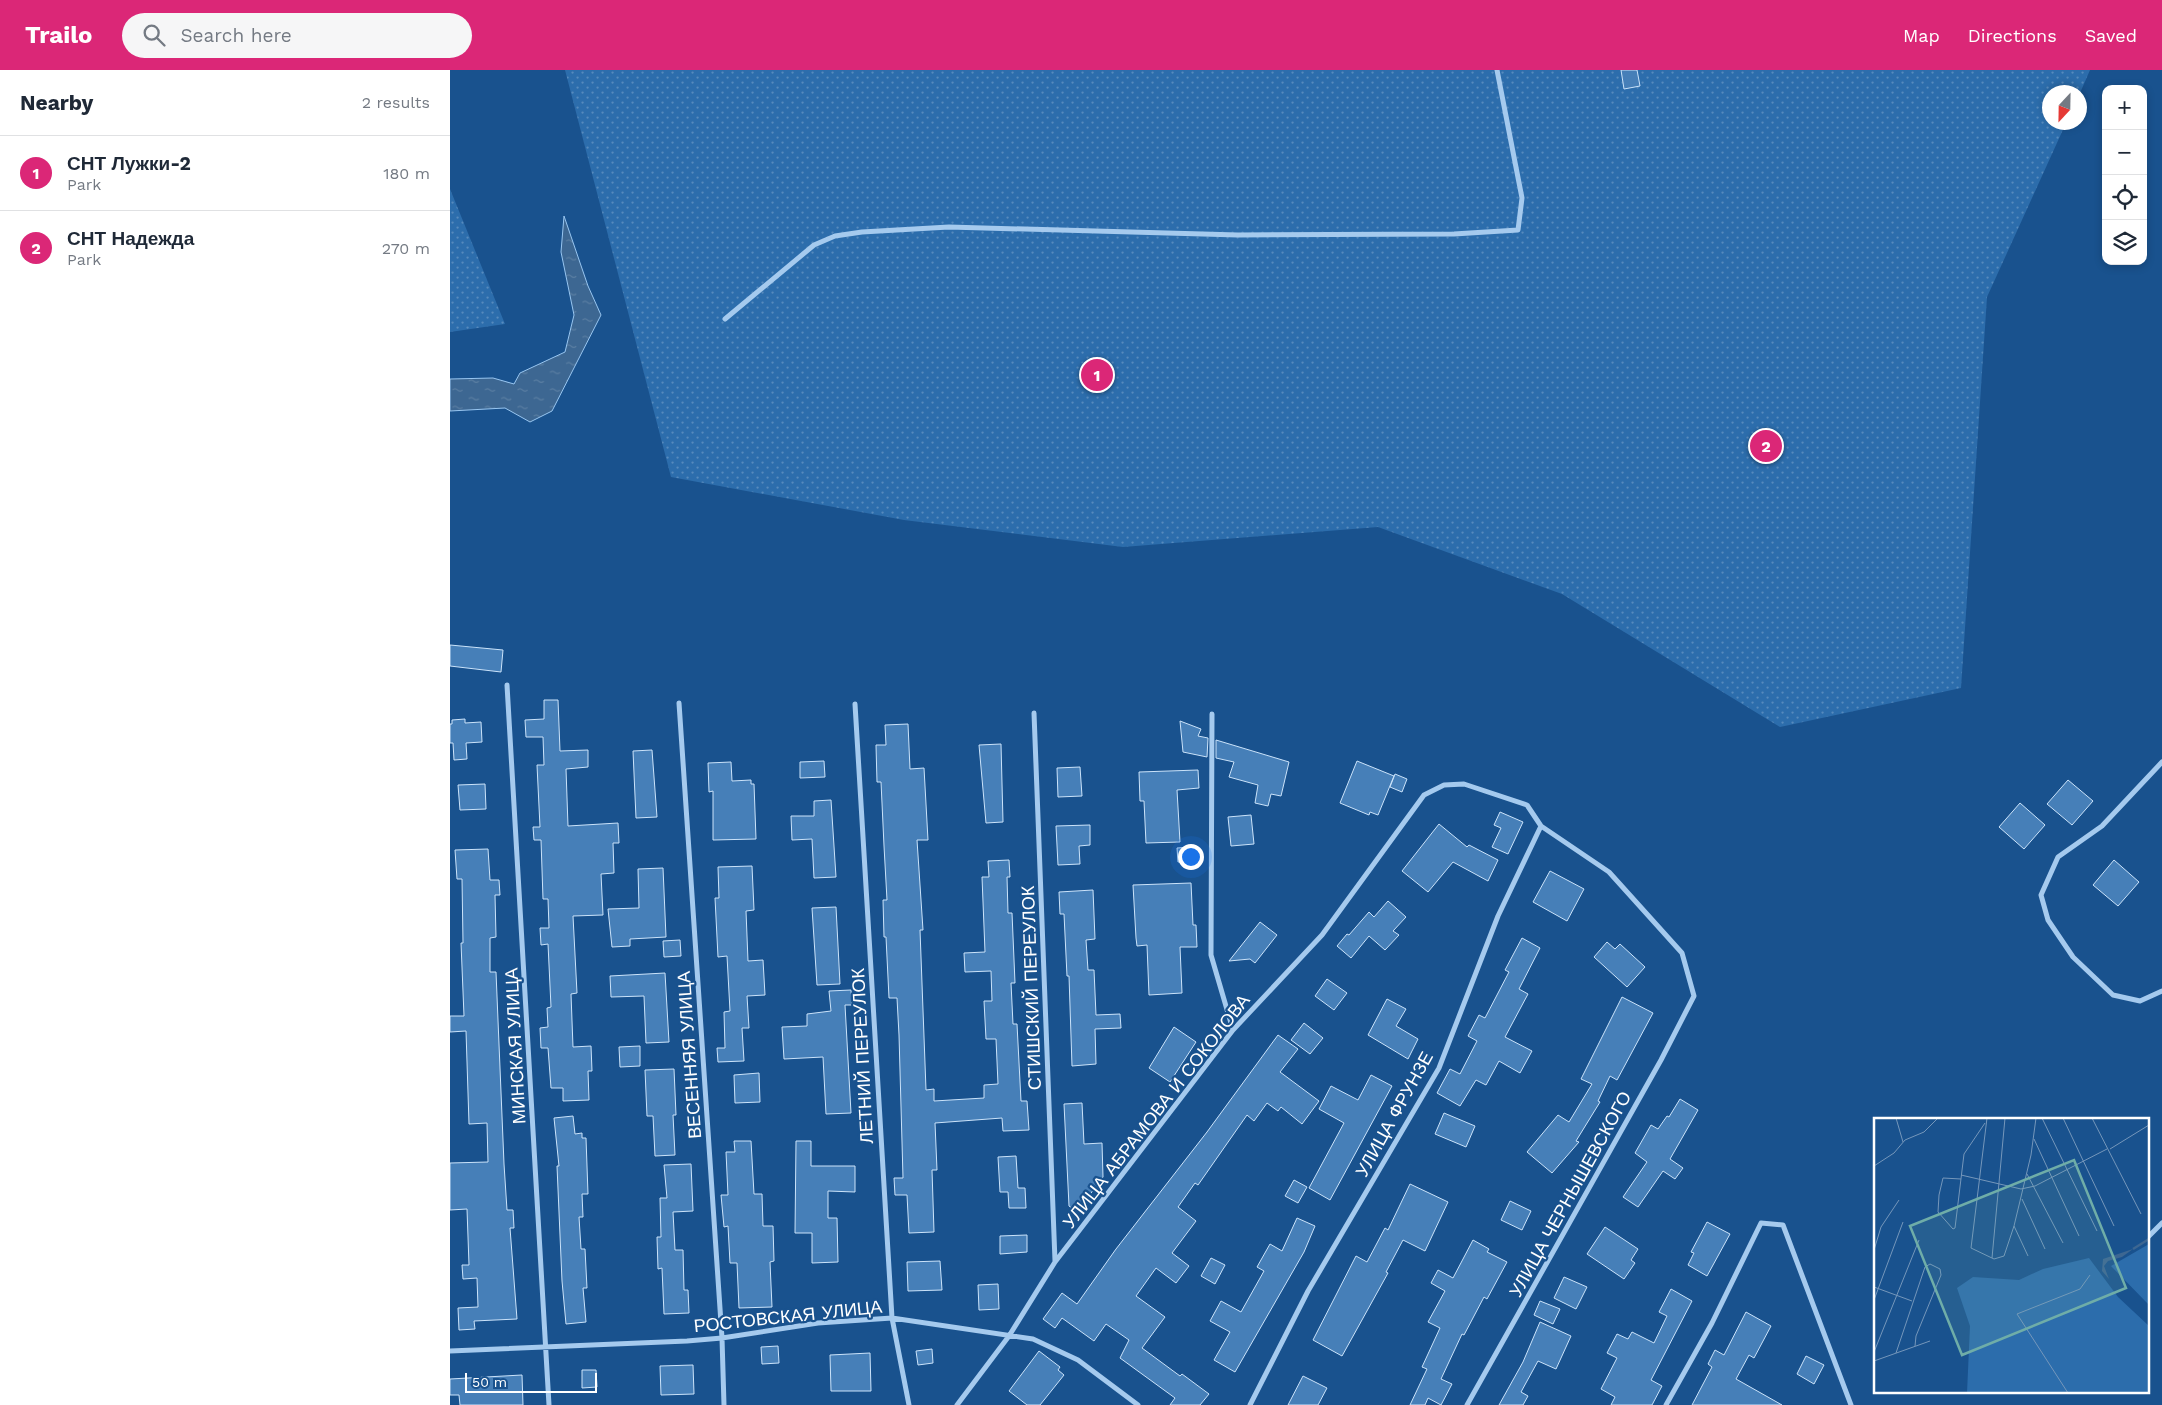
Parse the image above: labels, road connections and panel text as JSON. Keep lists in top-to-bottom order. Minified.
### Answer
{"streets":{"street":["СТИШСКИЙ ПЕРЕУЛОК","МИНСКАЯ УЛИЦА","ВЕСЕННЯЯ УЛИЦА","ЛЕТНИЙ ПЕРЕУЛОК","УЛИЦА АБРАМОВА И СОКОЛОВА","УЛИЦА ФРУНЗЕ","УЛИЦА ЧЕРНЫШЕВСКОГО","РОСТОВСКАЯ УЛИЦА"]},"crossings":[["СТИШСКИЙ ПЕРЕУЛОК","УЛИЦА АБРАМОВА И СОКОЛОВА"],["МИНСКАЯ УЛИЦА","РОСТОВСКАЯ УЛИЦА"],["ВЕСЕННЯЯ УЛИЦА","РОСТОВСКАЯ УЛИЦА"],["ЛЕТНИЙ ПЕРЕУЛОК","РОСТОВСКАЯ УЛИЦА"],["УЛИЦА АБРАМОВА И СОКОЛОВА","УЛИЦА ФРУНЗЕ"],["УЛИЦА АБРАМОВА И СОКОЛОВА","УЛИЦА ЧЕРНЫШЕВСКОГО"],["УЛИЦА АБРАМОВА И СОКОЛОВА","РОСТОВСКАЯ УЛИЦА"],["УЛИЦА ФРУНЗЕ","УЛИЦА ЧЕРНЫШЕВСКОГО"]],"scale_bar":"50 m","north":"bottom","page":{"header":"Trailo","search":"Search here","nav":["Map","Directions","Saved"],"heading":["Nearby","2 results"],"map_buttons":["+","−"],"list":[{"mark":"1","name":"СНТ Лужки-2","note":"Park","value":"180 m"},{"mark":"2","name":"СНТ Надежда","note":"Park","value":"270 m"}],"pins":["1","2"],"scale":"50 m"}}
